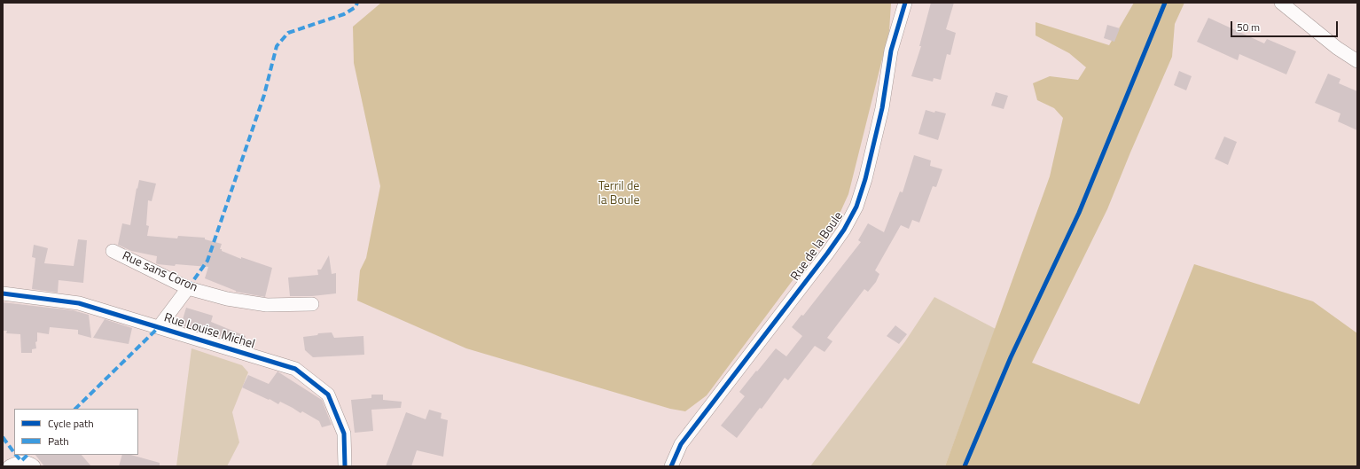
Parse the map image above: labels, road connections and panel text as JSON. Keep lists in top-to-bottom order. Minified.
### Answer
{"streets":{"street":["Rue de la Boule","Rue sans Coron","Rue Louise Michel"]},"parks":["Terril de la Boule"],"legend":["Cycle path","Path"],"scale_bar":"50 m"}
